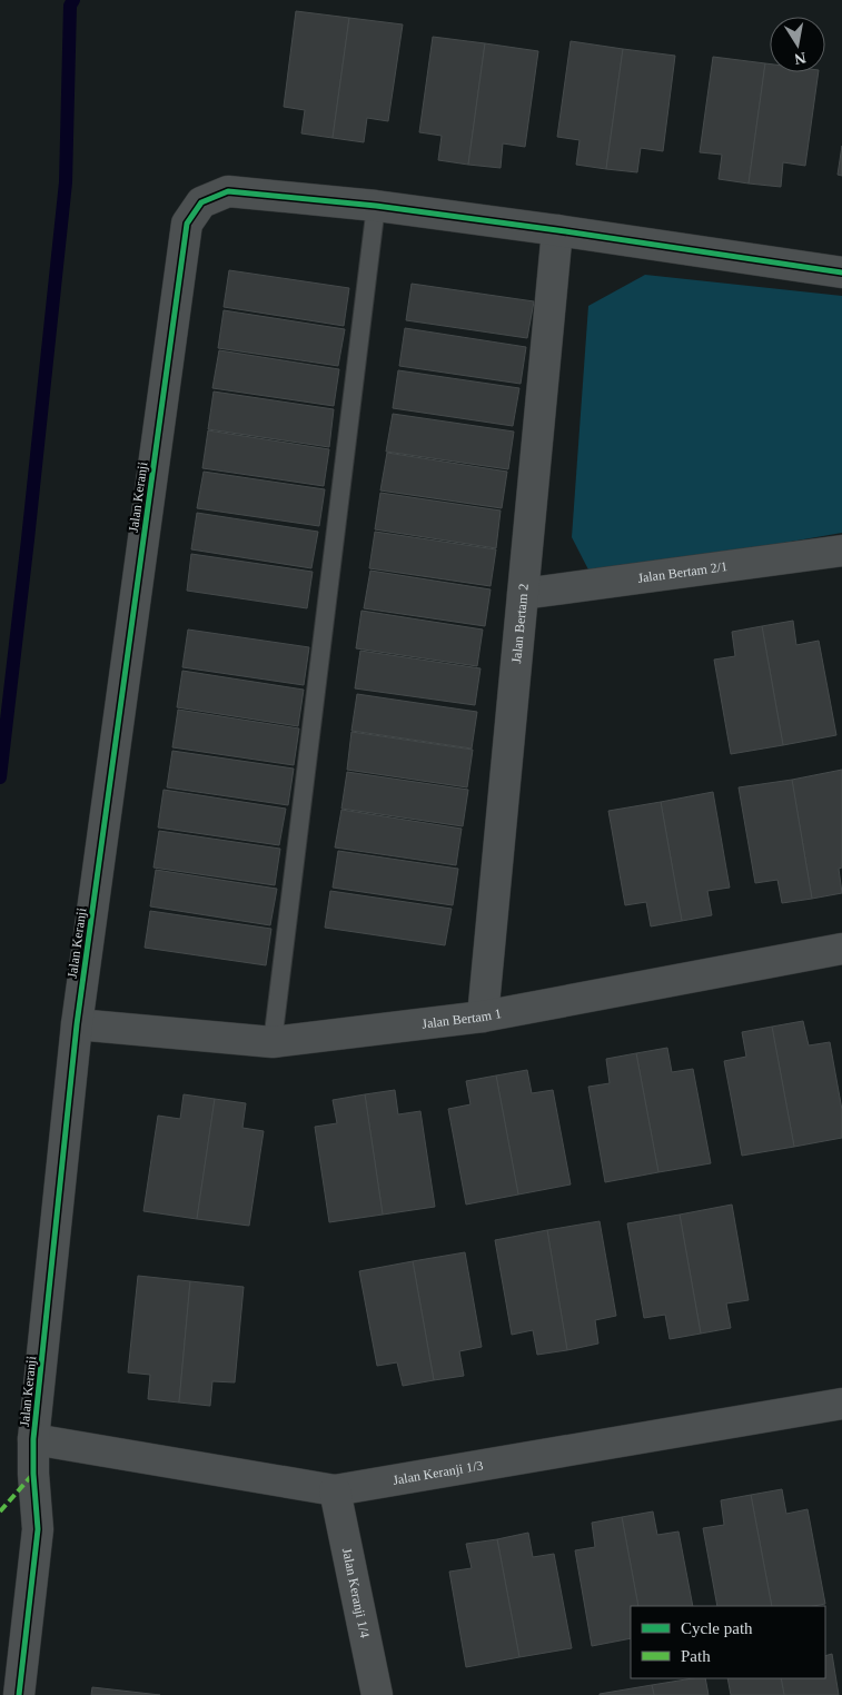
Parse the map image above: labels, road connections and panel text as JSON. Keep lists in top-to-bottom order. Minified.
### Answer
{"streets":{"street":["Jalan Keranji","Jalan Bertam 2/1","Jalan Bertam 2","Jalan Bertam 1","Jalan Keranji 1/3","Jalan Keranji 1/4"]},"crossings":[["Jalan Keranji","Jalan Bertam 1"],["Jalan Keranji","Jalan Keranji 1/3"],["Jalan Bertam 2/1","Jalan Bertam 2"],["Jalan Bertam 2","Jalan Bertam 1"],["Jalan Keranji 1/3","Jalan Keranji 1/4"]],"legend":["Cycle path","Path"],"north":"bottom"}
